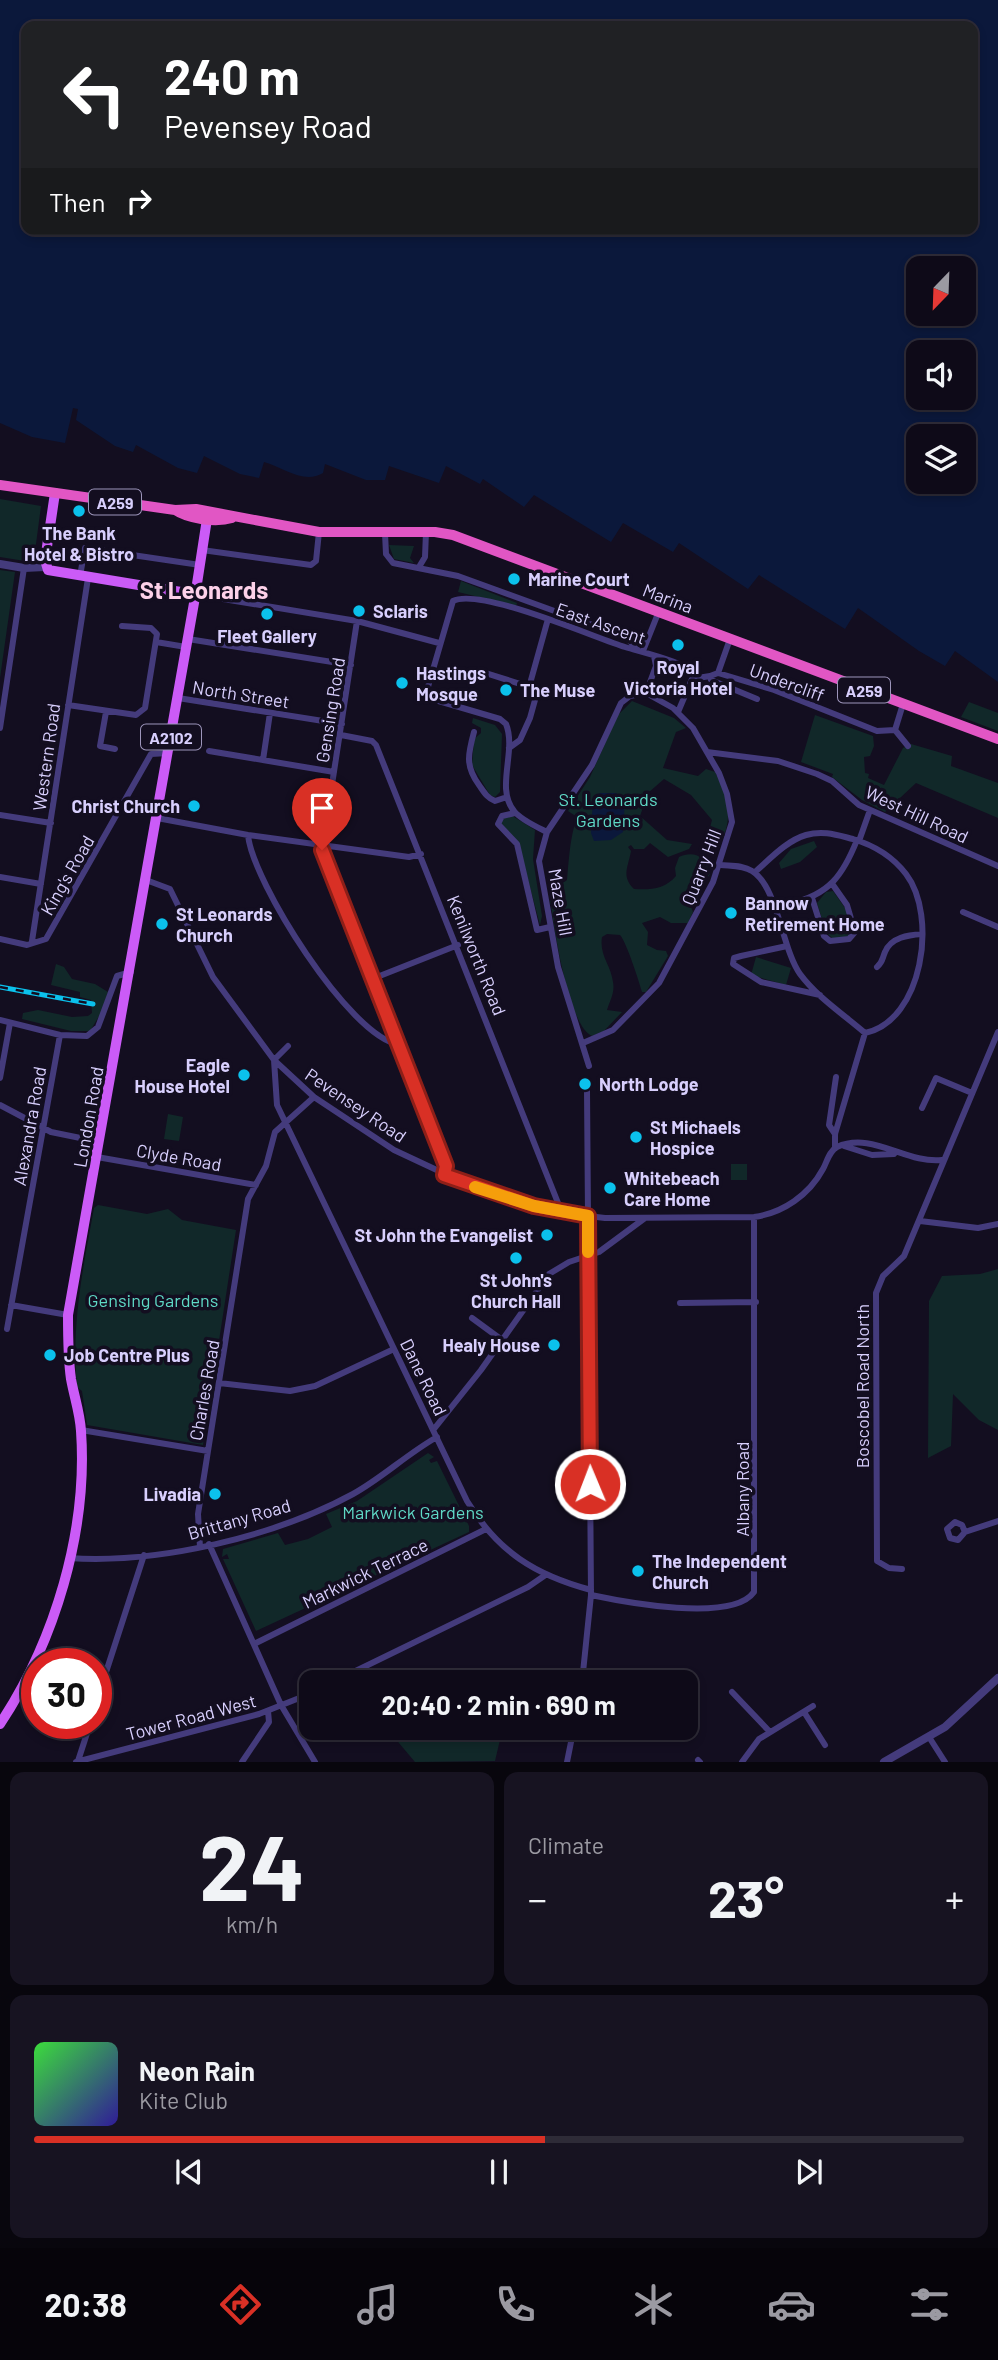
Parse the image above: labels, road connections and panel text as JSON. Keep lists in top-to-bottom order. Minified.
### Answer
{"streets":{"highway":["A259","Marina"],"main road":["A2102","London Road"],"street":["East Ascent","Undercliff","North Street","Gensing Road","Western Road","West Hill Road","Quarry Hill","King's Road","Maze Hill","Kenilworth Road","Pevensey Road","Alexandra Road","Clyde Road","Dane Road","Boscobel Road North","Charles Road","Albany Road","Brittany Road","Markwick Terrace","Tower Road West"]},"crossings":[["A259","Marina"],["A259","London Road"],["North Street","Gensing Road"],["North Street","London Road"],["Gensing Road","Kenilworth Road"],["Western Road","King's Road"],["Western Road","London Road"],["West Hill Road","Quarry Hill"],["Quarry Hill","Maze Hill"],["King's Road","London Road"],["Kenilworth Road","Pevensey Road"],["Pevensey Road","London Road"],["Pevensey Road","Charles Road"],["Pevensey Road","Albany Road"],["London Road","Clyde Road"],["London Road","Brittany Road"],["Clyde Road","Charles Road"],["Dane Road","Charles Road"],["Dane Road","Albany Road"],["Dane Road","Brittany Road"],["Dane Road","Markwick Terrace"],["Charles Road","Brittany Road"]],"districts":["St Leonards"],"parks":["St. Leonards Gardens","Gensing Gardens","Markwick Gardens"],"places":["The Bank Hotel & Bistro","Marine Court","Sclaris","Fleet Gallery","Royal Victoria Hotel","Hastings Mosque","The Muse","Christ Church","Bannow Retirement Home","St Leonards Church","Eagle House Hotel","North Lodge","St Michaels Hospice","Whitebeach Care Home","St John the Evangelist","St John's Church Hall","Healy House","Job Centre Plus","Livadia","The Independent Church"],"north":"bottom left","page":{"turn":["240 m","Pevensey Road"],"then":"Then","limit":"30","trip":"20:40 · 2 min · 690 m","tile":[["24","km/h"],"Climate"],"heat":["−","23°","+"],"song":["Neon Rain","Kite Club"],"tabs":"20:38"}}
